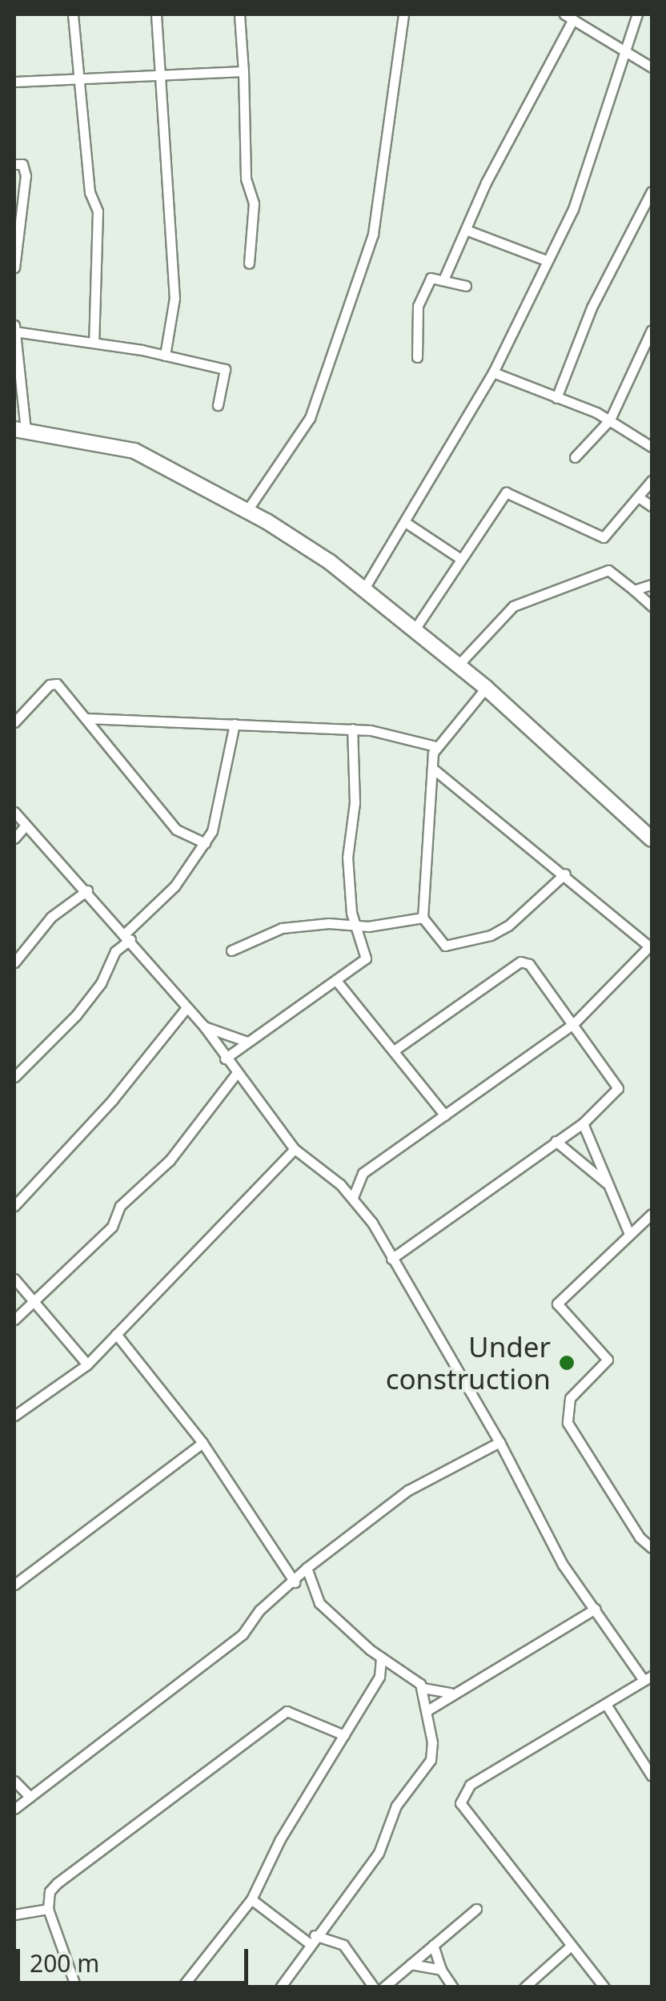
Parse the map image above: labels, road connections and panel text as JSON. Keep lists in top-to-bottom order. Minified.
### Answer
{"places":["Under construction"],"scale_bar":"200 m"}
